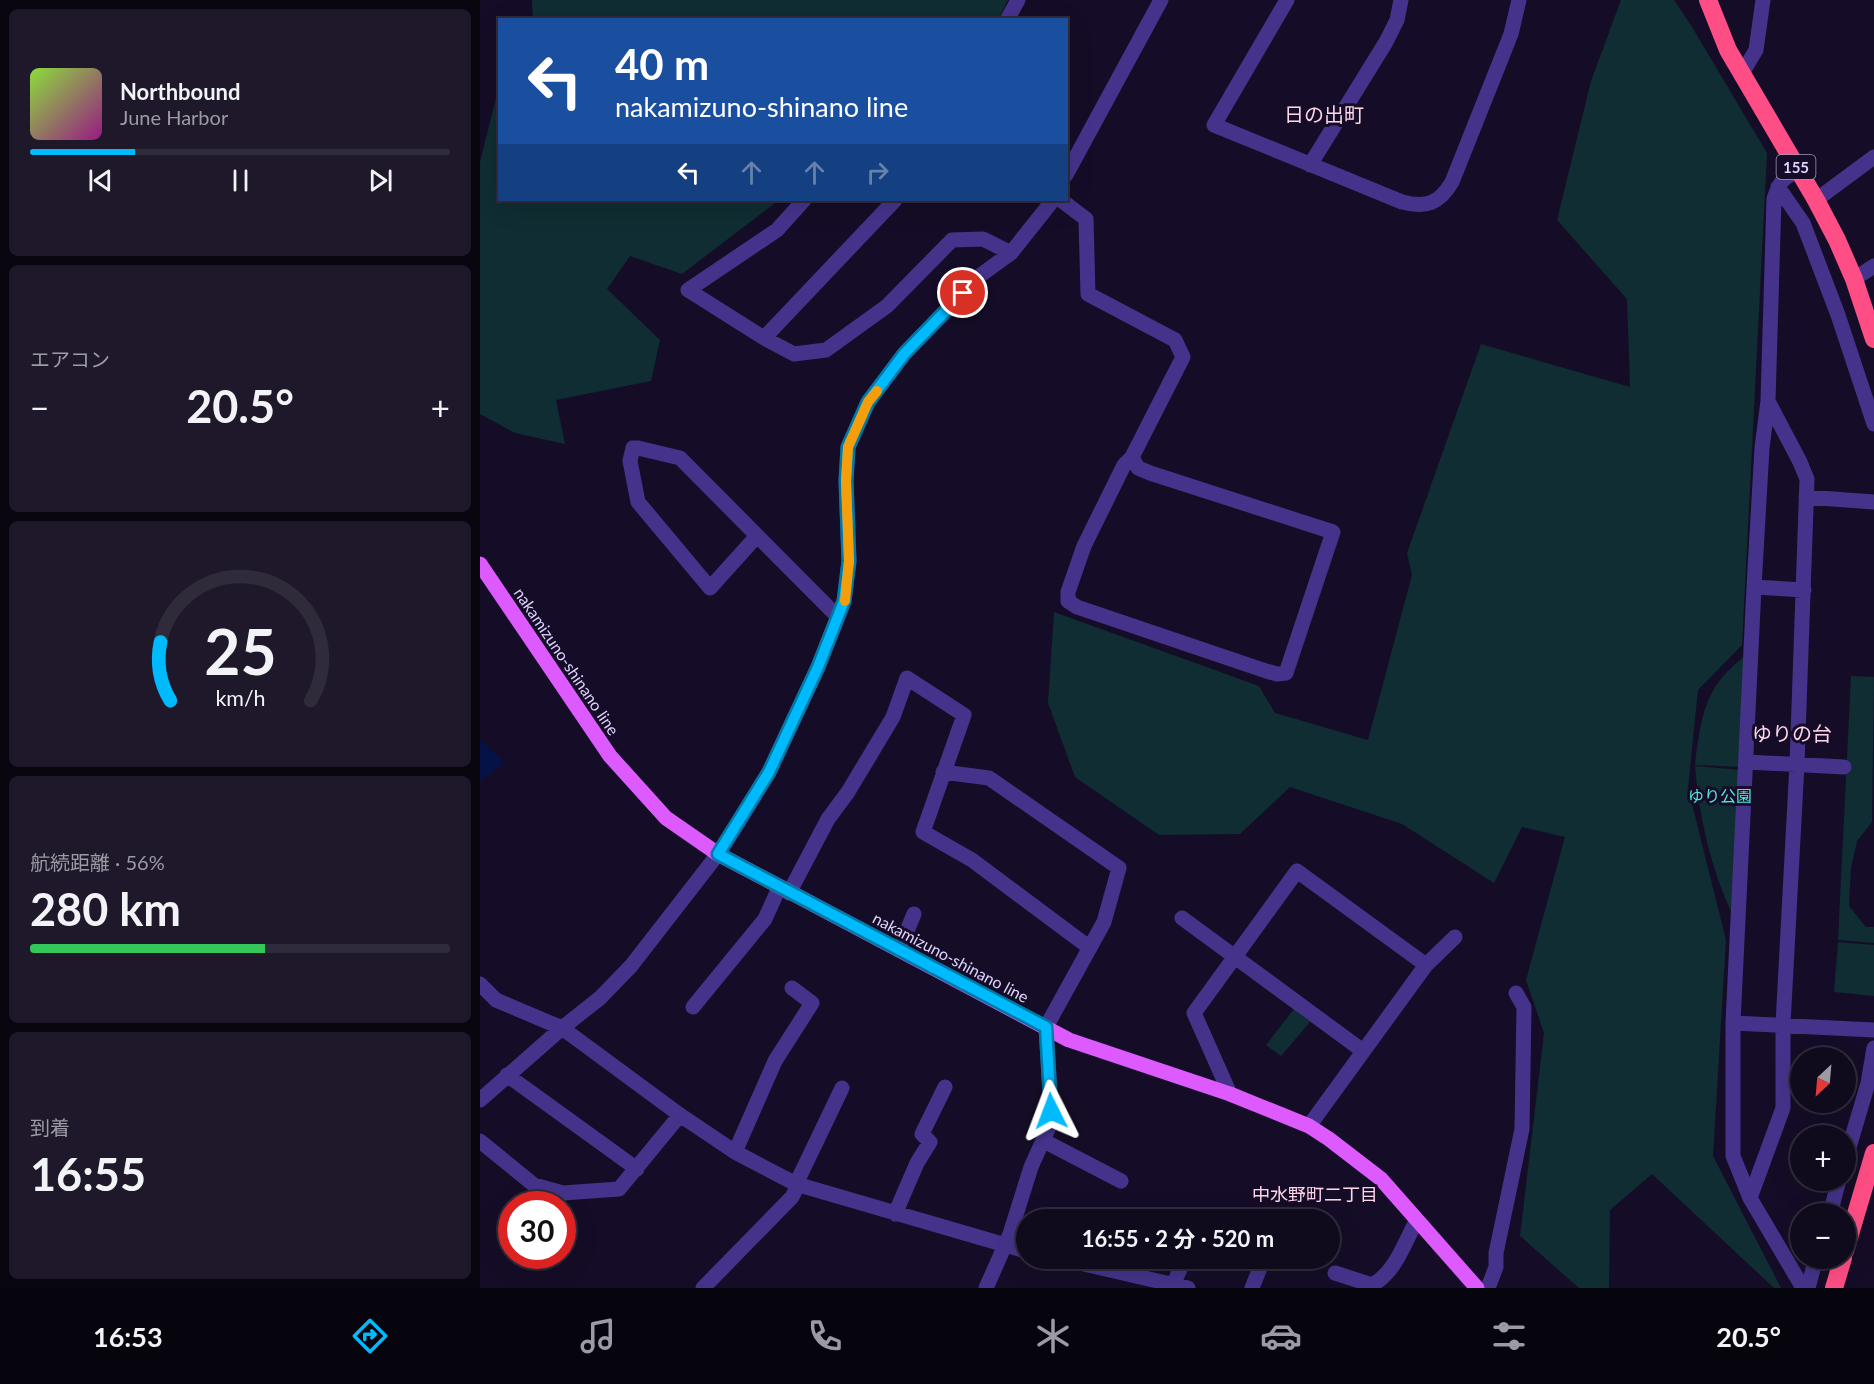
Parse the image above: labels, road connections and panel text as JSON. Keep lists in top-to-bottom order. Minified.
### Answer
{"streets":{"highway":["155"],"main road":["nakamizuno-shinano line"]},"districts":["日の出町","ゆりの台","中水野町二丁目"],"parks":["ゆり公園"],"north":"bottom left","page":{"turn":["40 m","nakamizuno-shinano line"],"song":["Northbound","June Harbor"],"tile":["エアコン",["航続距離 · 56%","280 km"],["到着","16:55"]],"heat":["−","20.5°","+"],"map_buttons":["+","−"],"limit":"30","trip":"16:55 · 2 分 · 520 m","tabs":["16:53","20.5°"],"gauge":["25","km/h"]}}
